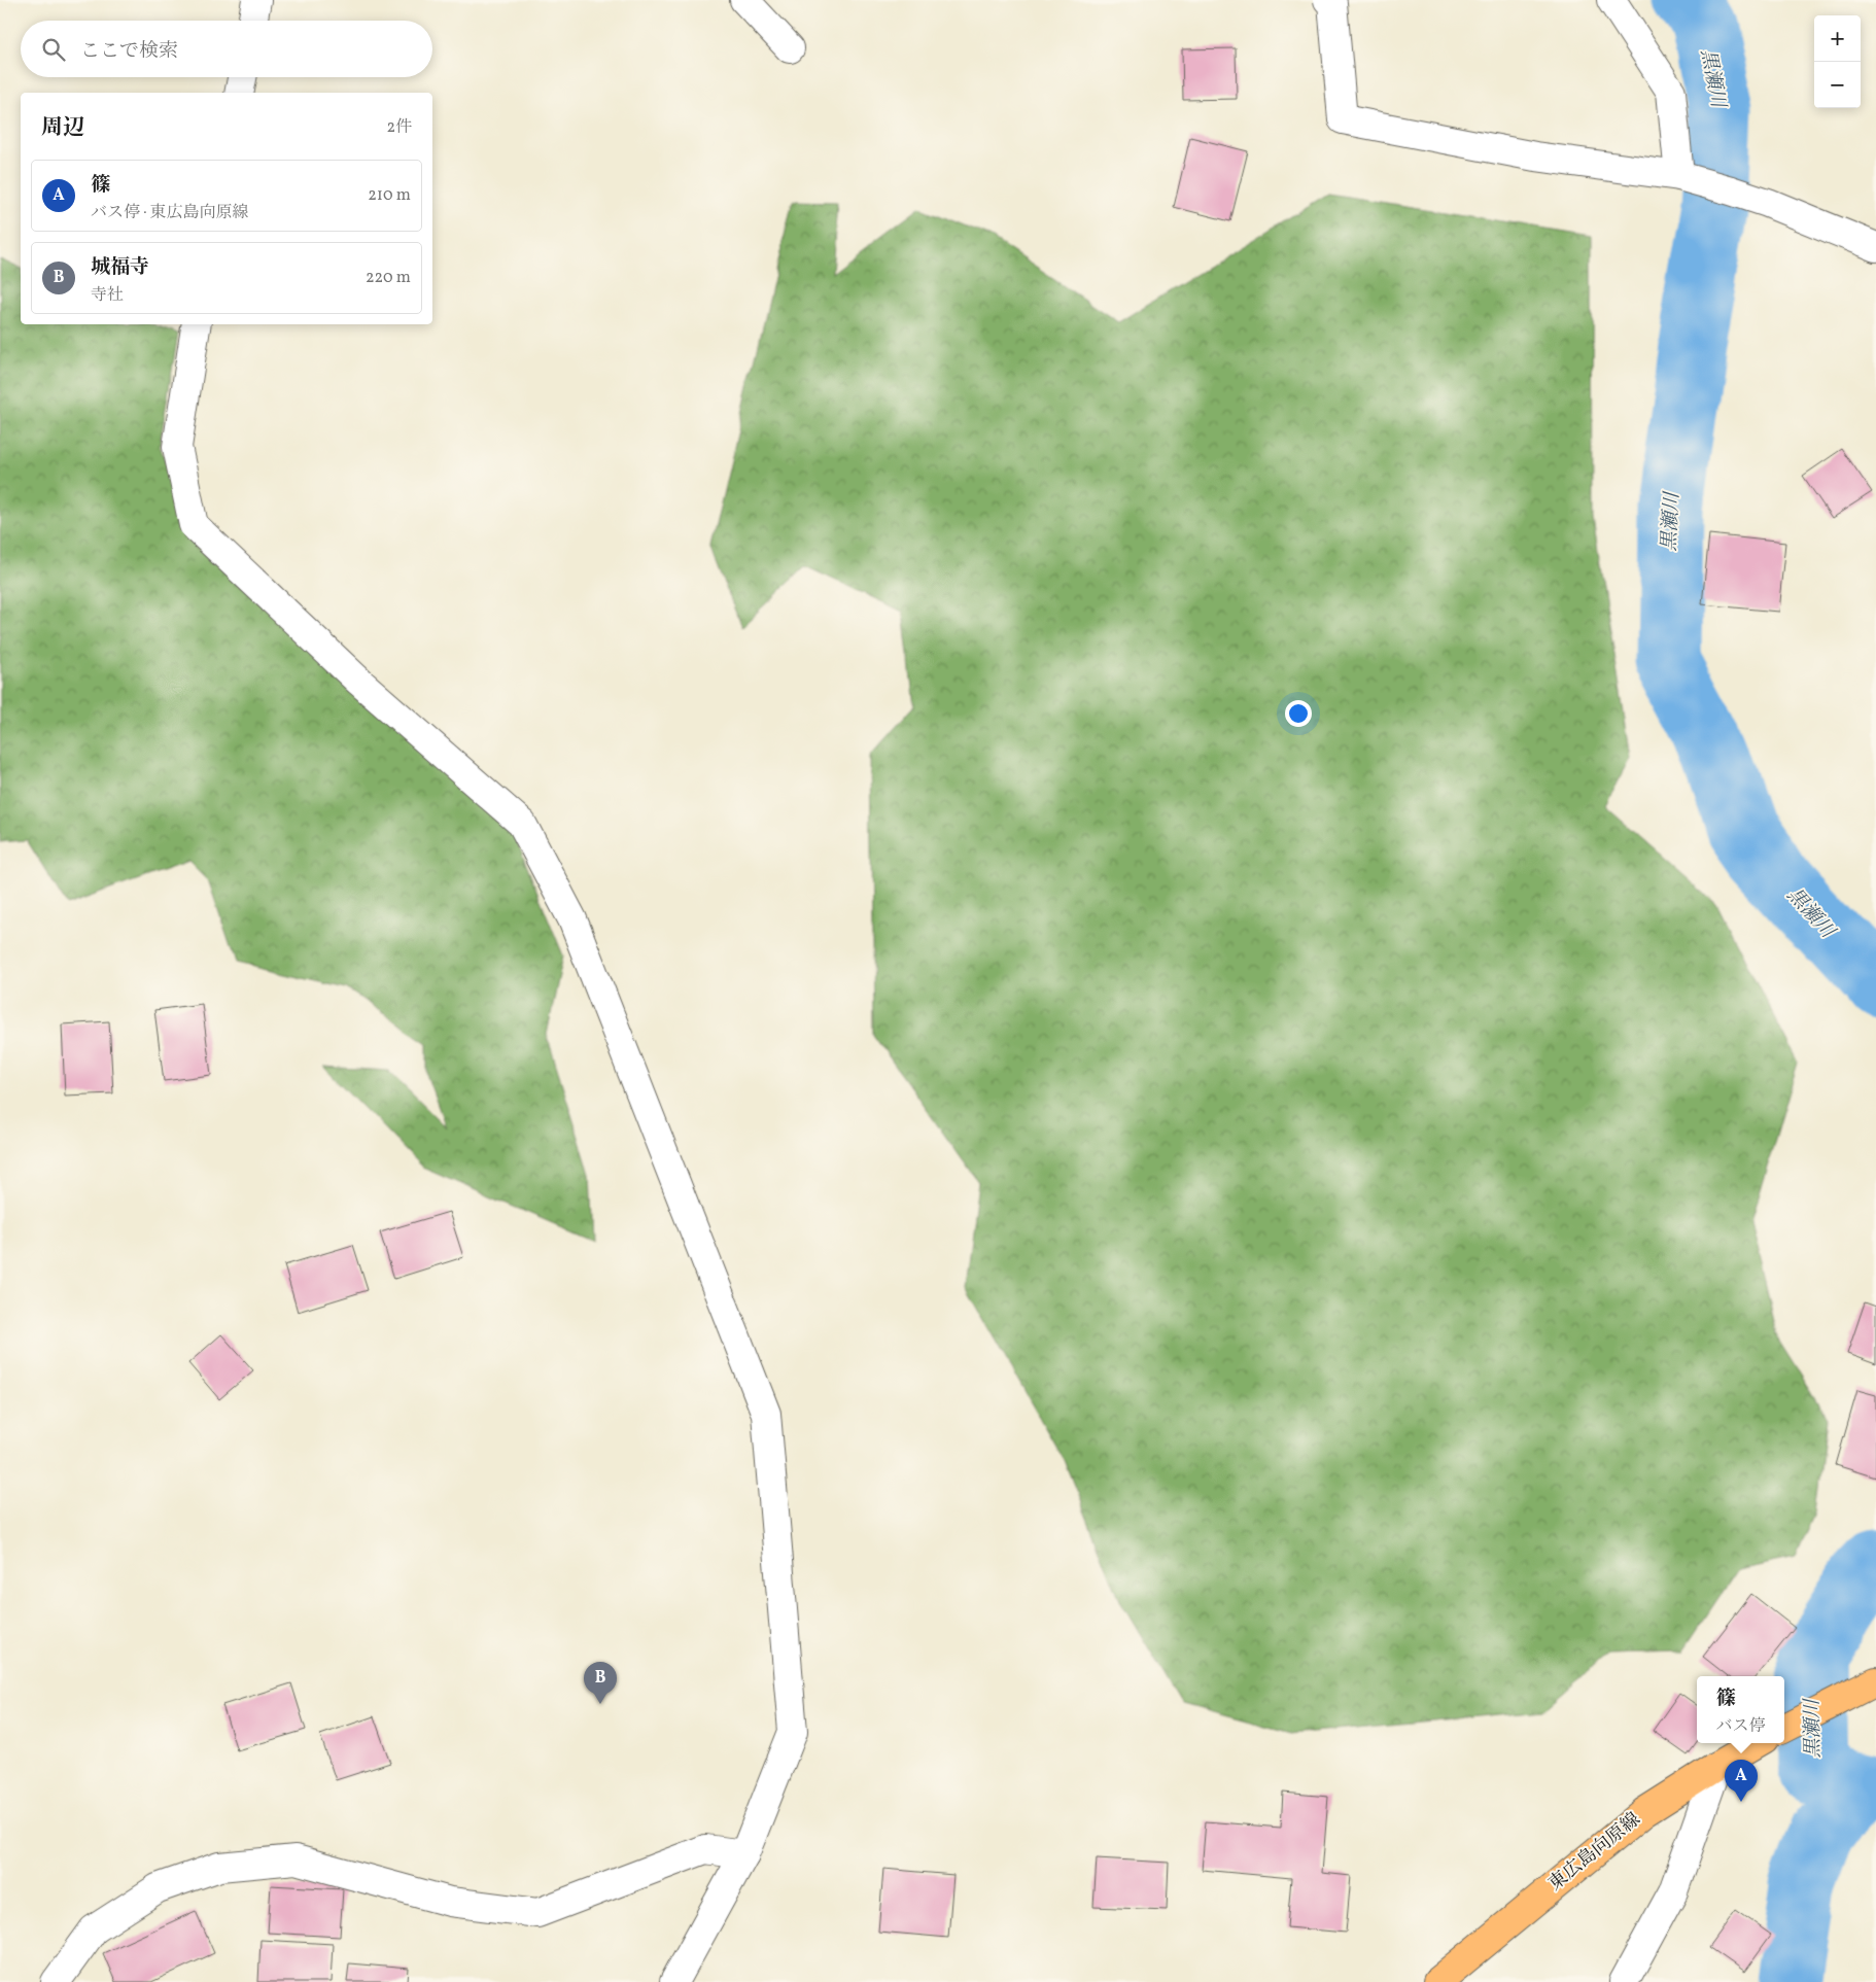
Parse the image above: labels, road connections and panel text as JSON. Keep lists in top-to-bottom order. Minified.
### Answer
{"streets":{"main road":["東広島向原線"]},"water":["黒瀬川"],"page":{"map_buttons":["+","−"],"search":"ここで検索","heading":["周辺","2件"],"list":[{"mark":"A","name":"篠","note":"バス停 · 東広島向原線","value":"210 m"},{"mark":"B","name":"城福寺","note":"寺社","value":"220 m"}],"pins":["B","A"],"popup":["篠","バス停"]}}
